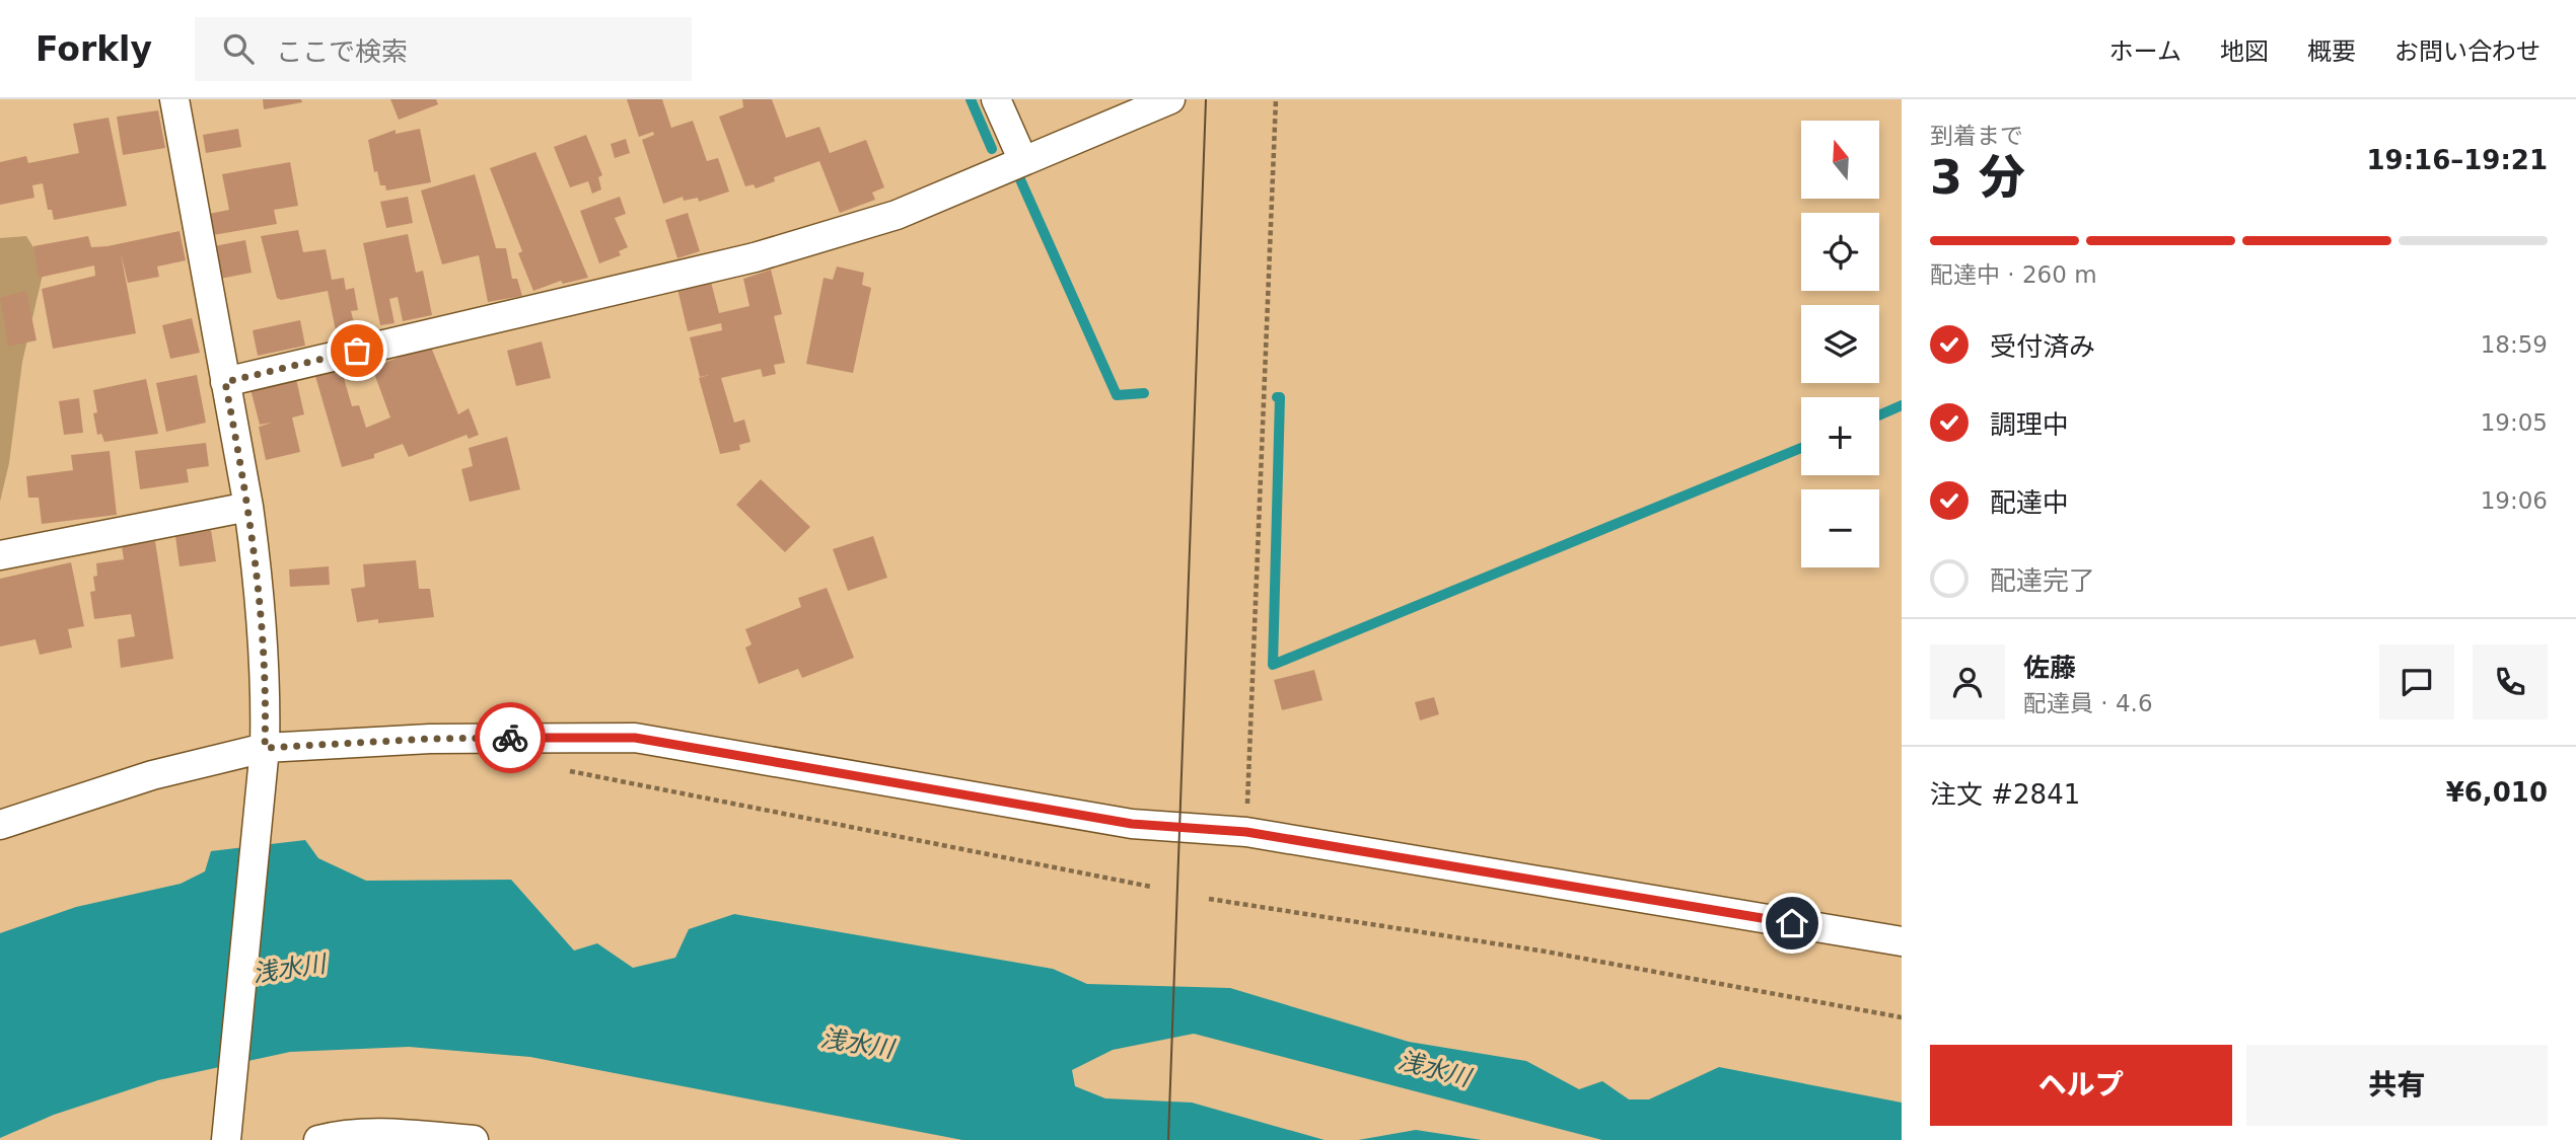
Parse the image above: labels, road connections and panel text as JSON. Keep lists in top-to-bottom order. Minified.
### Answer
{"water":["浅水川"],"north":"top","page":{"header":"Forkly","search":"ここで検索","nav":["ホーム","地図","概要","お問い合わせ"],"heading":["3 分","到着まで","19:16–19:21"],"panel":["佐藤","配達員 · 4.6","注文 #2841","¥6,010"],"map_buttons":["+","−"],"bar":"配達中 · 260 m","list":[["受付済み","18:59"],["調理中","19:05"],["配達中","19:06"],"配達完了"],"buttons":["ヘルプ","共有"]}}
